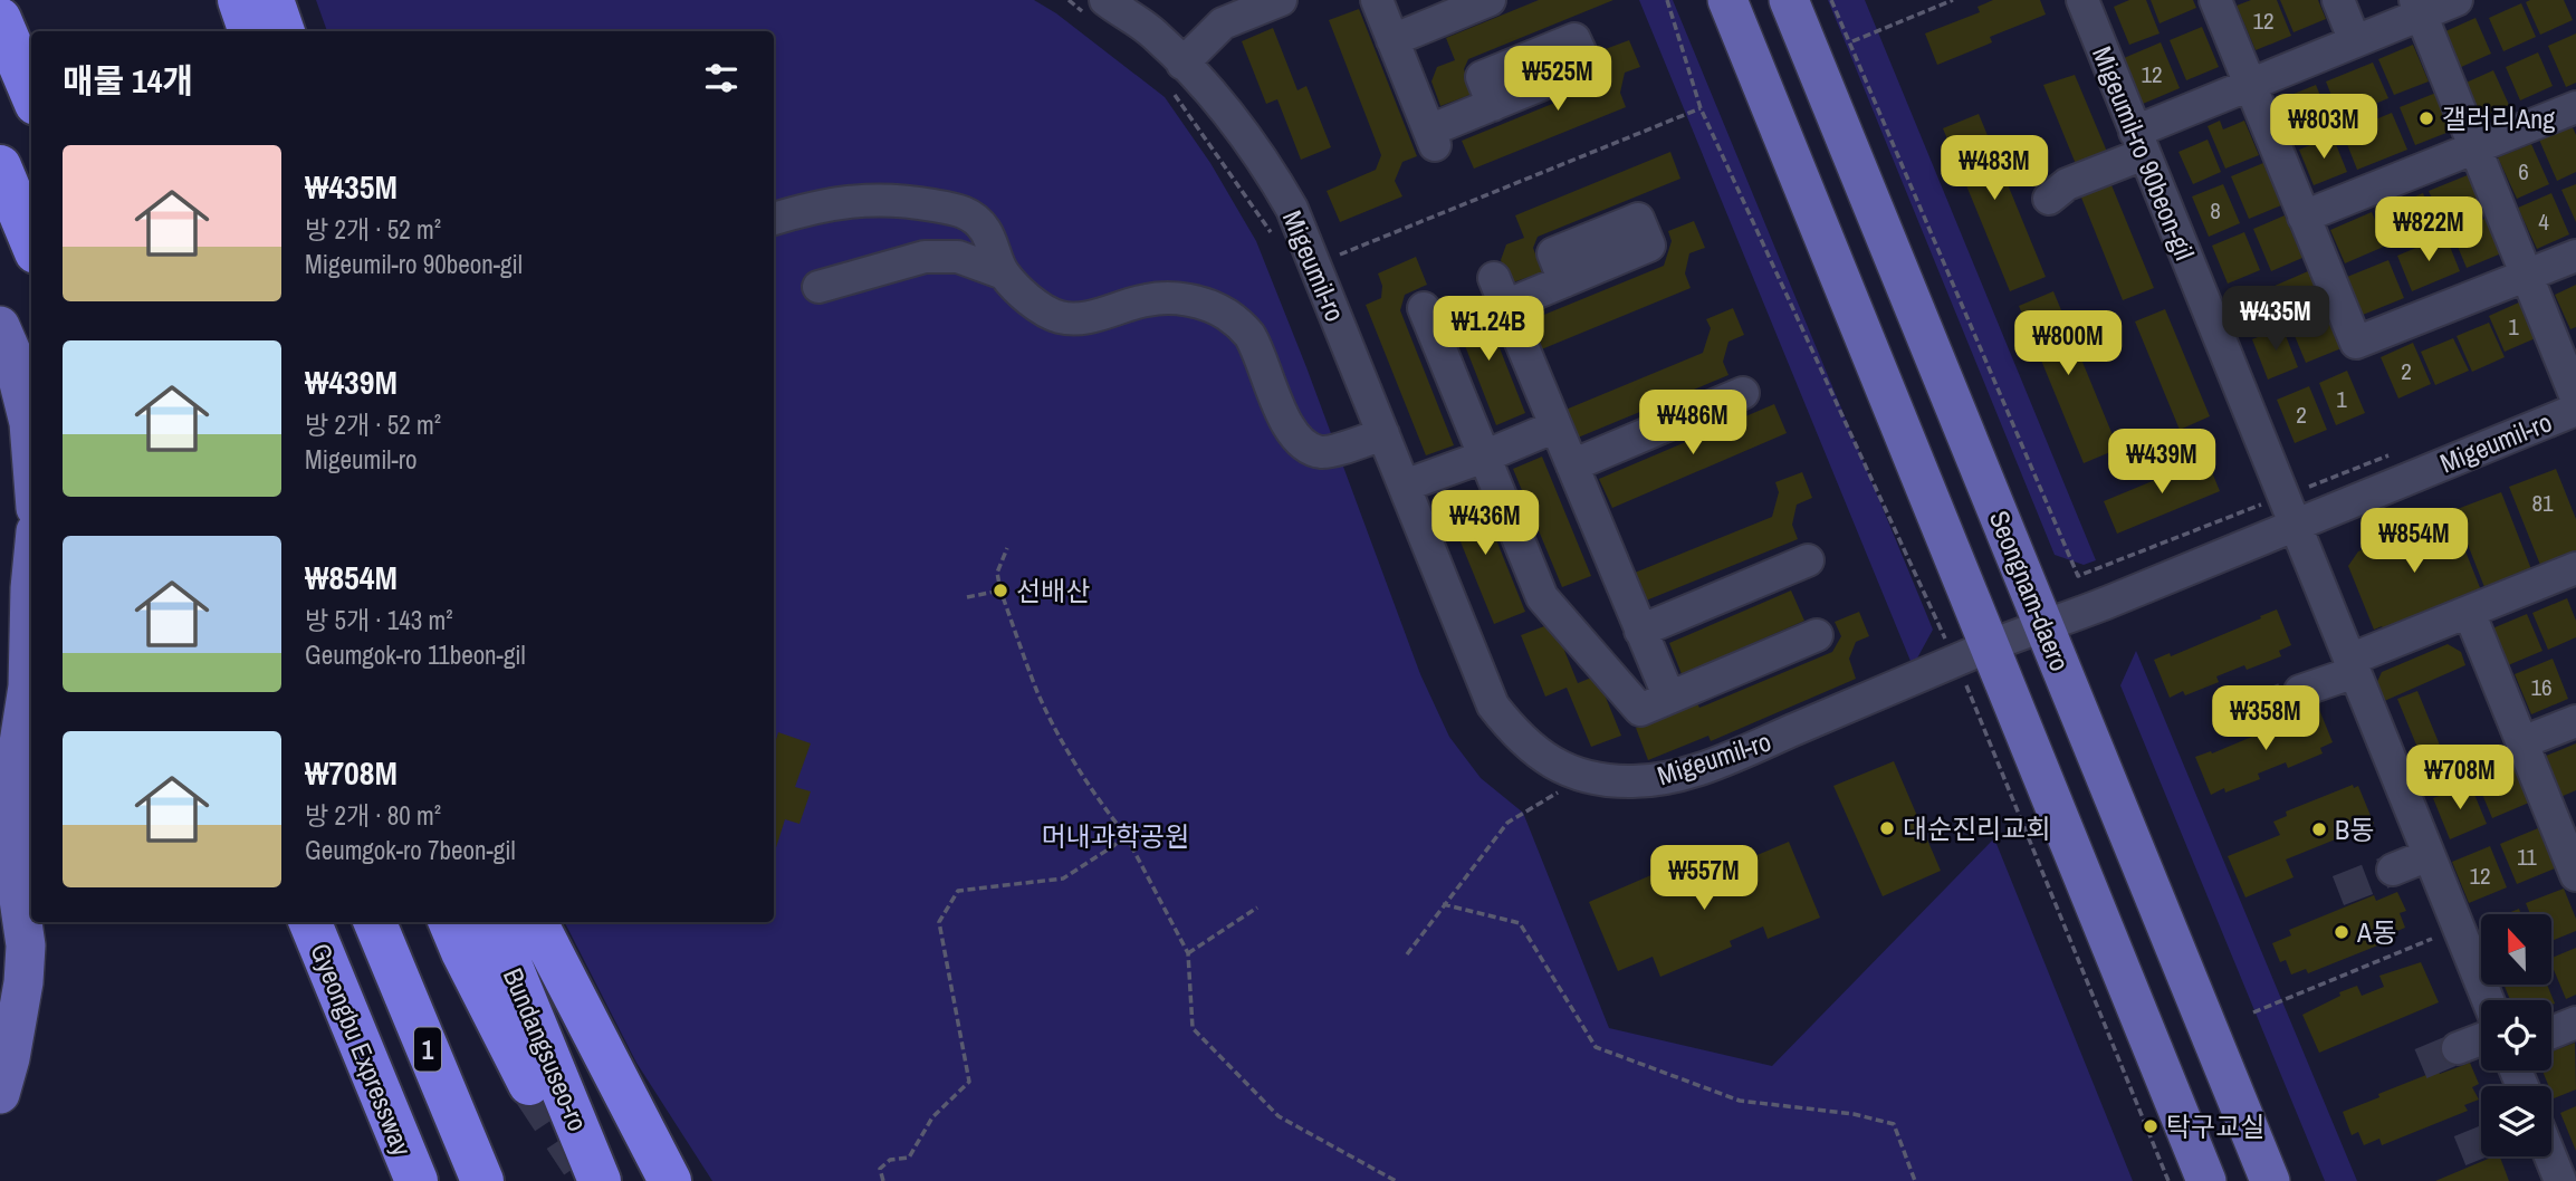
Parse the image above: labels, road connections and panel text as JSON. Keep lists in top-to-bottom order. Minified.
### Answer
{"streets":{"highway":["Gyeongbu Expressway","1","Bundangsuseo-ro"],"main road":["Seongnam-daero"],"street":["Migeumil-ro 90beon-gil","Migeumil-ro"]},"crossings":[["Migeumil-ro 90beon-gil","Migeumil-ro"],["Migeumil-ro","Seongnam-daero"]],"parks":["머내과학공원"],"places":["갤러리Ang","선배산","대순진리교회","B동","A동","탁구교실"],"house_numbers":["12","12","6","8","4","1","2","1","2","81","16","11","12"],"north":"top","page":{"heading":"매물 14개","price":["₩525M","₩803M","₩483M","₩822M","₩435M","₩1.24B","₩800M","₩486M","₩439M","₩436M","₩854M","₩358M","₩708M","₩557M"],"list":[{"name":"₩435M","note":"방 2개 · 52 m² · Migeumil-ro 90beon-gil"},{"name":"₩439M","note":"방 2개 · 52 m² · Migeumil-ro"},{"name":"₩854M","note":"방 5개 · 143 m² · Geumgok-ro 11beon-gil"},{"name":"₩708M","note":"방 2개 · 80 m² · Geumgok-ro 7beon-gil"}]}}
